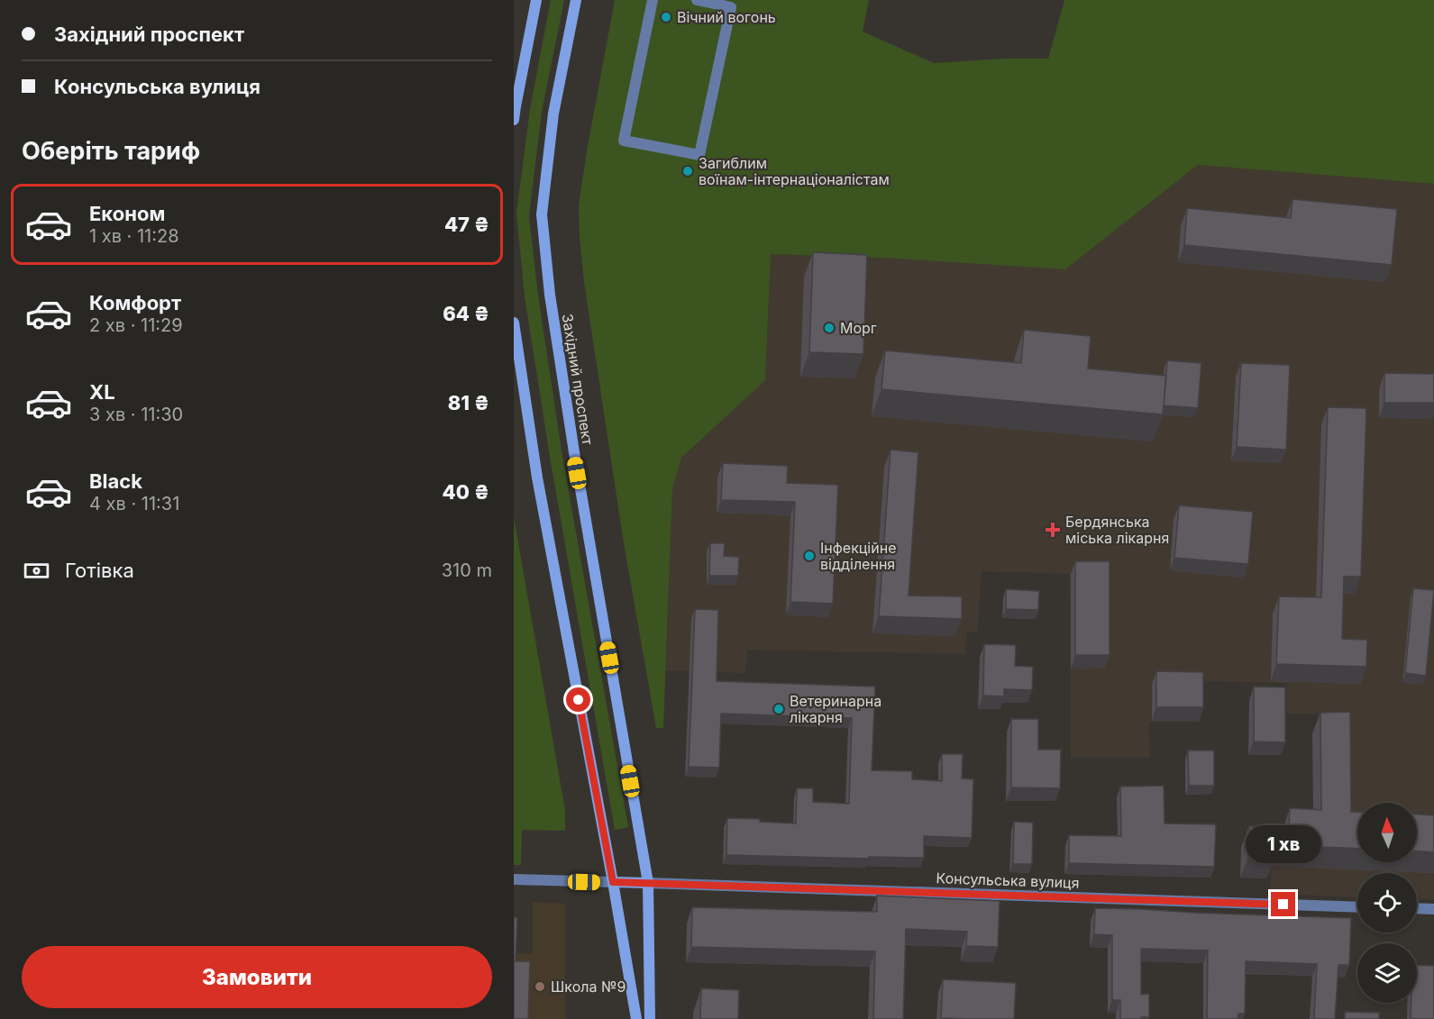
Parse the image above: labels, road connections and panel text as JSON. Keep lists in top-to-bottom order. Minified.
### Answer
{"streets":{"main road":["Західний проспект"],"street":["Консульська вулиця"]},"crossings":[["Західний проспект","Консульська вулиця"]],"places":{"other":["Вічний вогонь","Загиблим воїнам-інтернаціоналістам","Морг","Інфекційне відділення","Ветеринарна лікарня","Школа №9"],"health":["Бердянська міська лікарня"]},"north":"top","page":{"banner":["Західний проспект","Консульська вулиця"],"heading":"Оберіть тариф","list":[{"name":"Економ","note":"1 хв · 11:28","value":"47 ₴"},{"name":"Комфорт","note":"2 хв · 11:29","value":"64 ₴"},{"name":"XL","note":"3 хв · 11:30","value":"81 ₴"},{"name":"Black","note":"4 хв · 11:31","value":"40 ₴"}],"pay":["Готівка","310 m"],"bubble":"1 хв","buttons":"Замовити"}}
